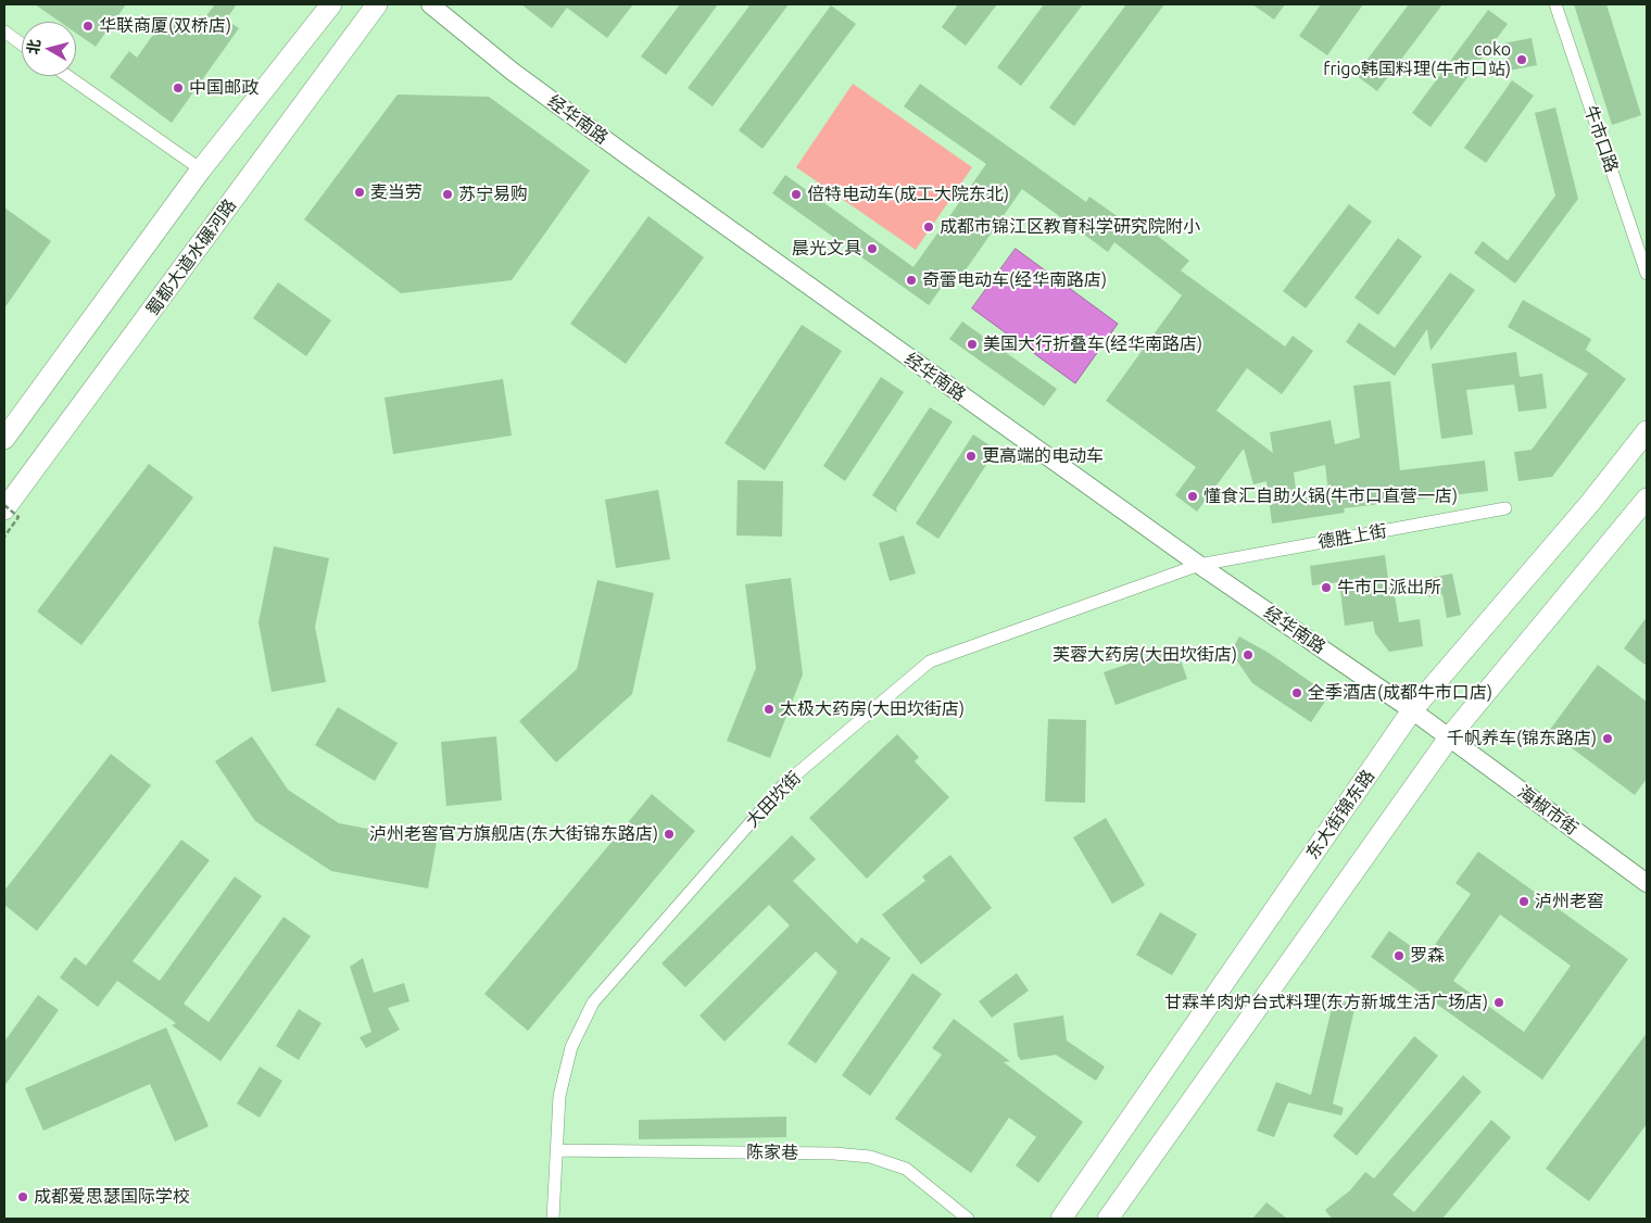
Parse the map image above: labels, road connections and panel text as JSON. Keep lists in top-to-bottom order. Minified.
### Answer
{"streets":{"main road":["蜀都大道水碾河路","东大街锦东路"],"street":["经华南路","牛市口路","德胜上街","大田坎街","海椒市街","陈家巷"]},"crossings":[["经华南路","德胜上街"],["经华南路","大田坎街"],["经华南路","海椒市街"],["经华南路","东大街锦东路"],["德胜上街","大田坎街"],["大田坎街","陈家巷"]],"places":["华联商厦(双桥店)","coko frigo韩国料理(牛市口站)","中国邮政","麦当劳","苏宁易购","倍特电动车(成工大院东北)","成都市锦江区教育科学研究院附小","晨光文具","奇蕾电动车(经华南路店)","美国大行折叠车(经华南路店)","更高端的电动车","懂食汇自助火锅(牛市口直营一店)","牛市口派出所","芙蓉大药房(大田坎街店)","全季酒店(成都牛市口店)","太极大药房(大田坎街店)","千帆养车(锦东路店)","泸州老窖官方旗舰店(东大街锦东路店)","泸州老窖","罗森","甘霖羊肉炉台式料理(东方新城生活广场店)","成都爱思瑟国际学校"],"north":"left"}
